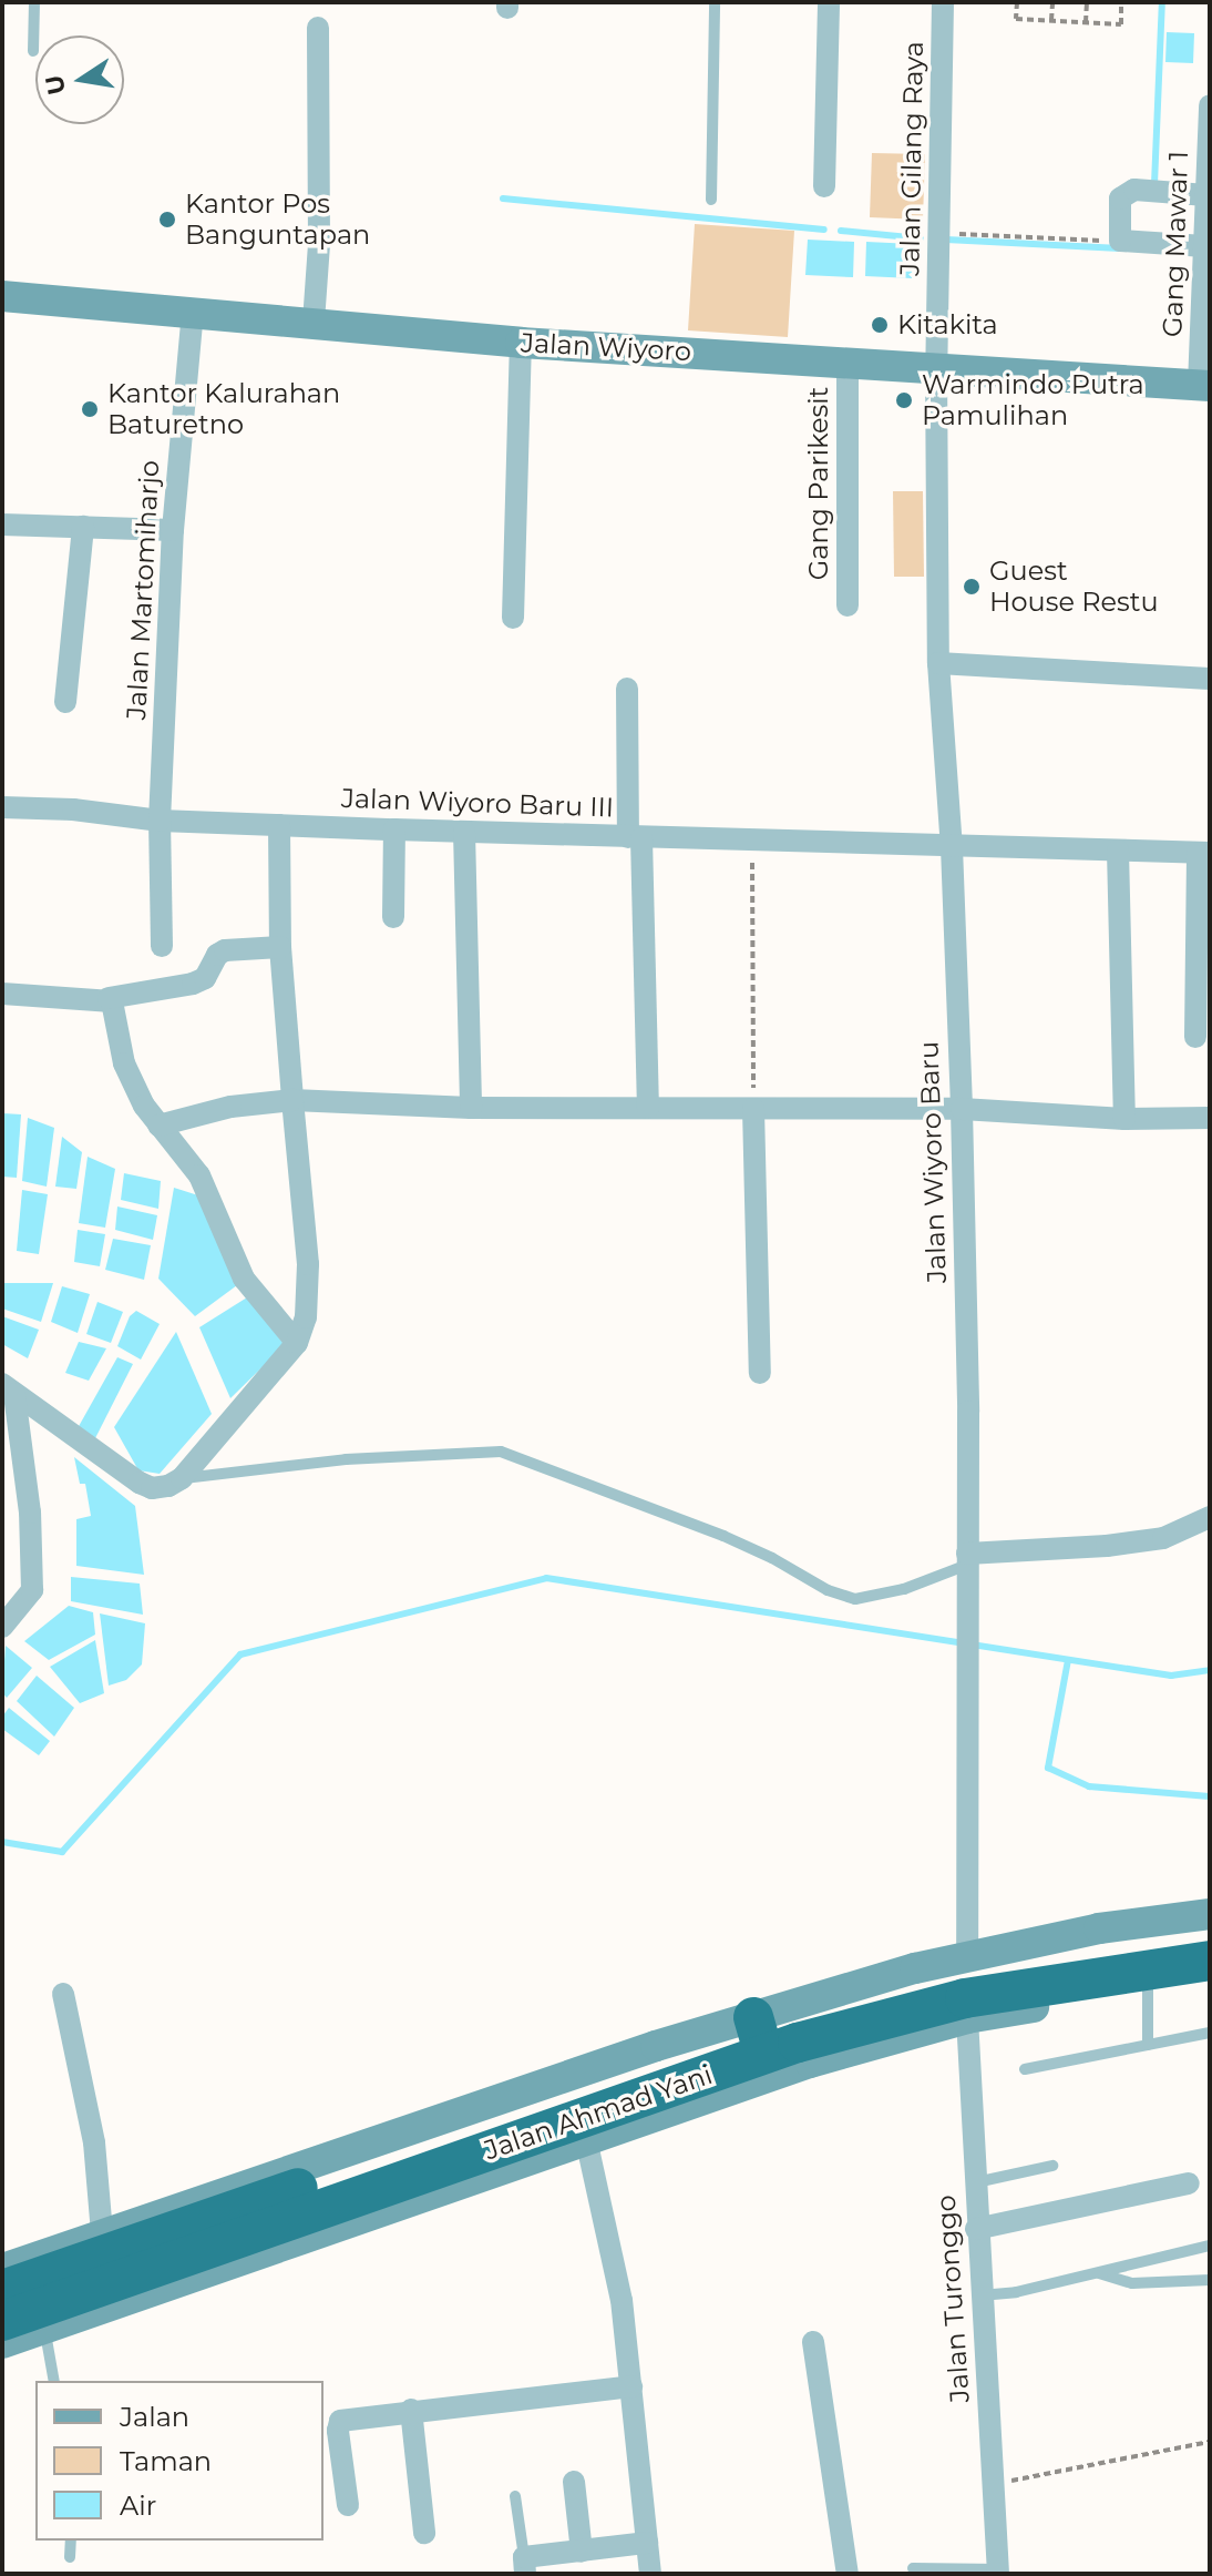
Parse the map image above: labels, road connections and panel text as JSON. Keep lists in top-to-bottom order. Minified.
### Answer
{"streets":{"highway":["Jalan Ahmad Yani"],"street":["Jalan Gilang Raya","Gang Mawar 1","Jalan Wiyoro","Gang Parikesit","Jalan Martomiharjo","Jalan Wiyoro Baru III","Jalan Wiyoro Baru","Jalan Turonggo"]},"crossings":[["Jalan Gilang Raya","Jalan Wiyoro"],["Jalan Gilang Raya","Jalan Wiyoro Baru"],["Gang Mawar 1","Jalan Wiyoro"],["Jalan Wiyoro","Gang Parikesit"],["Jalan Wiyoro","Jalan Martomiharjo"],["Jalan Wiyoro","Jalan Wiyoro Baru"],["Jalan Martomiharjo","Jalan Wiyoro Baru III"],["Jalan Wiyoro Baru III","Jalan Wiyoro Baru"]],"places":["Kantor Pos Banguntapan","Kitakita","Warmindo Putra Pamulihan","Kantor Kalurahan Baturetno","Guest House Restu"],"legend":["Jalan","Taman","Air"],"north":"left"}
